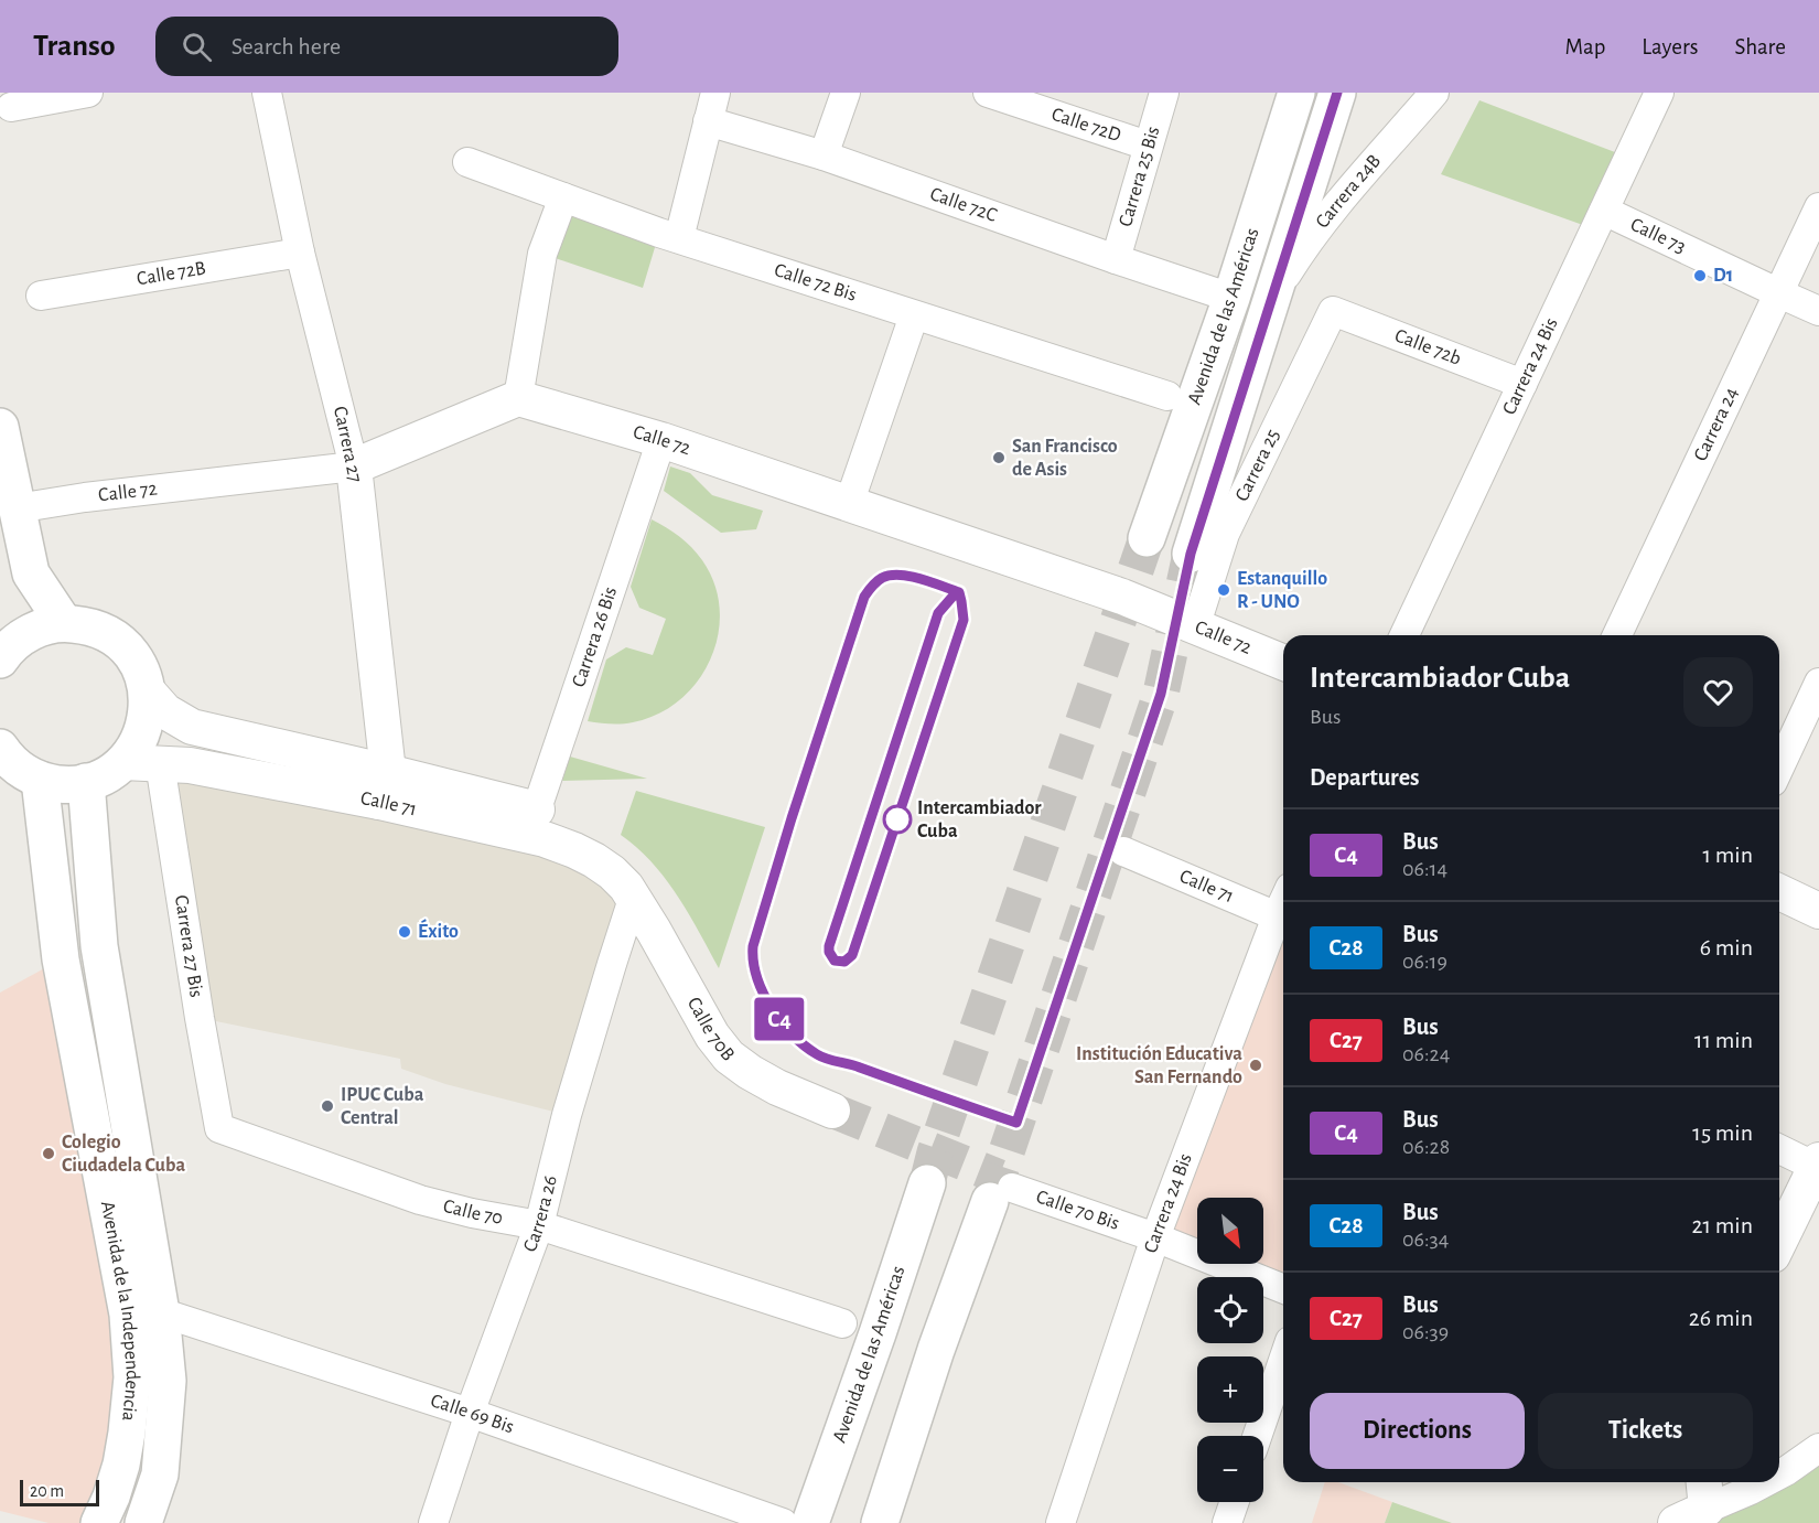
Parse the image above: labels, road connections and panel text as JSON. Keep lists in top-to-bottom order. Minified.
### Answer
{"streets":{"main road":["Avenida de las Américas","Avenida de la Independencia"],"street":["Calle 72D","Carrera 25 Bis","Carrera 24B","Calle 72C","Calle 73","Calle 72B","Calle 72 Bis","Calle 72b","Carrera 24 Bis","Carrera 24","Calle 72","Carrera 27","Carrera 25","Carrera 26 Bis","Calle 71","Carrera 27 Bis","Calle 70B","Calle 70 Bis","Calle 70","Carrera 26","Calle 69 Bis"]},"crossings":[["Calle 72D","Carrera 25 Bis"],["Carrera 25 Bis","Calle 72C"],["Carrera 24B","Avenida de las Américas"],["Calle 73","Carrera 24 Bis"],["Calle 73","Carrera 24"],["Calle 72B","Carrera 27"],["Calle 72b","Carrera 24 Bis"],["Calle 72b","Carrera 25"],["Carrera 24 Bis","Calle 71"],["Carrera 24 Bis","Calle 70 Bis"],["Calle 72","Carrera 27"],["Calle 72","Carrera 25"],["Calle 72","Carrera 26 Bis"],["Carrera 27","Calle 71"],["Carrera 26 Bis","Calle 71"],["Calle 71","Carrera 27 Bis"],["Calle 71","Calle 70B"],["Calle 71","Carrera 26"],["Carrera 27 Bis","Calle 70"],["Calle 70B","Carrera 26"],["Calle 70","Carrera 26"],["Carrera 26","Calle 69 Bis"],["Avenida de la Independencia","Calle 69 Bis"]],"places":["D1","San Francisco de Asis","Estanquillo R - UNO","Intercambiador Cuba","Éxito","Institución Educativa San Fernando","IPUC Cuba Central","Colegio Ciudadela Cuba"],"lines":["bus line C4"],"scale_bar":"20 m","north":"bottom right","page":{"header":"Transo","search":"Search here","nav":["Map","Layers","Share"],"on_map":"C4","heading":[["Intercambiador Cuba","Bus"],"Departures"],"list":[{"mark":"C4","name":"Bus","note":"06:14","value":"1 min"},{"mark":"C28","name":"Bus","note":"06:19","value":"6 min"},{"mark":"C27","name":"Bus","note":"06:24","value":"11 min"},{"mark":"C4","name":"Bus","note":"06:28","value":"15 min"},{"mark":"C28","name":"Bus","note":"06:34","value":"21 min"},{"mark":"C27","name":"Bus","note":"06:39","value":"26 min"}],"map_buttons":["+","−"],"buttons":["Directions","Tickets"],"scale":"20 m"}}
